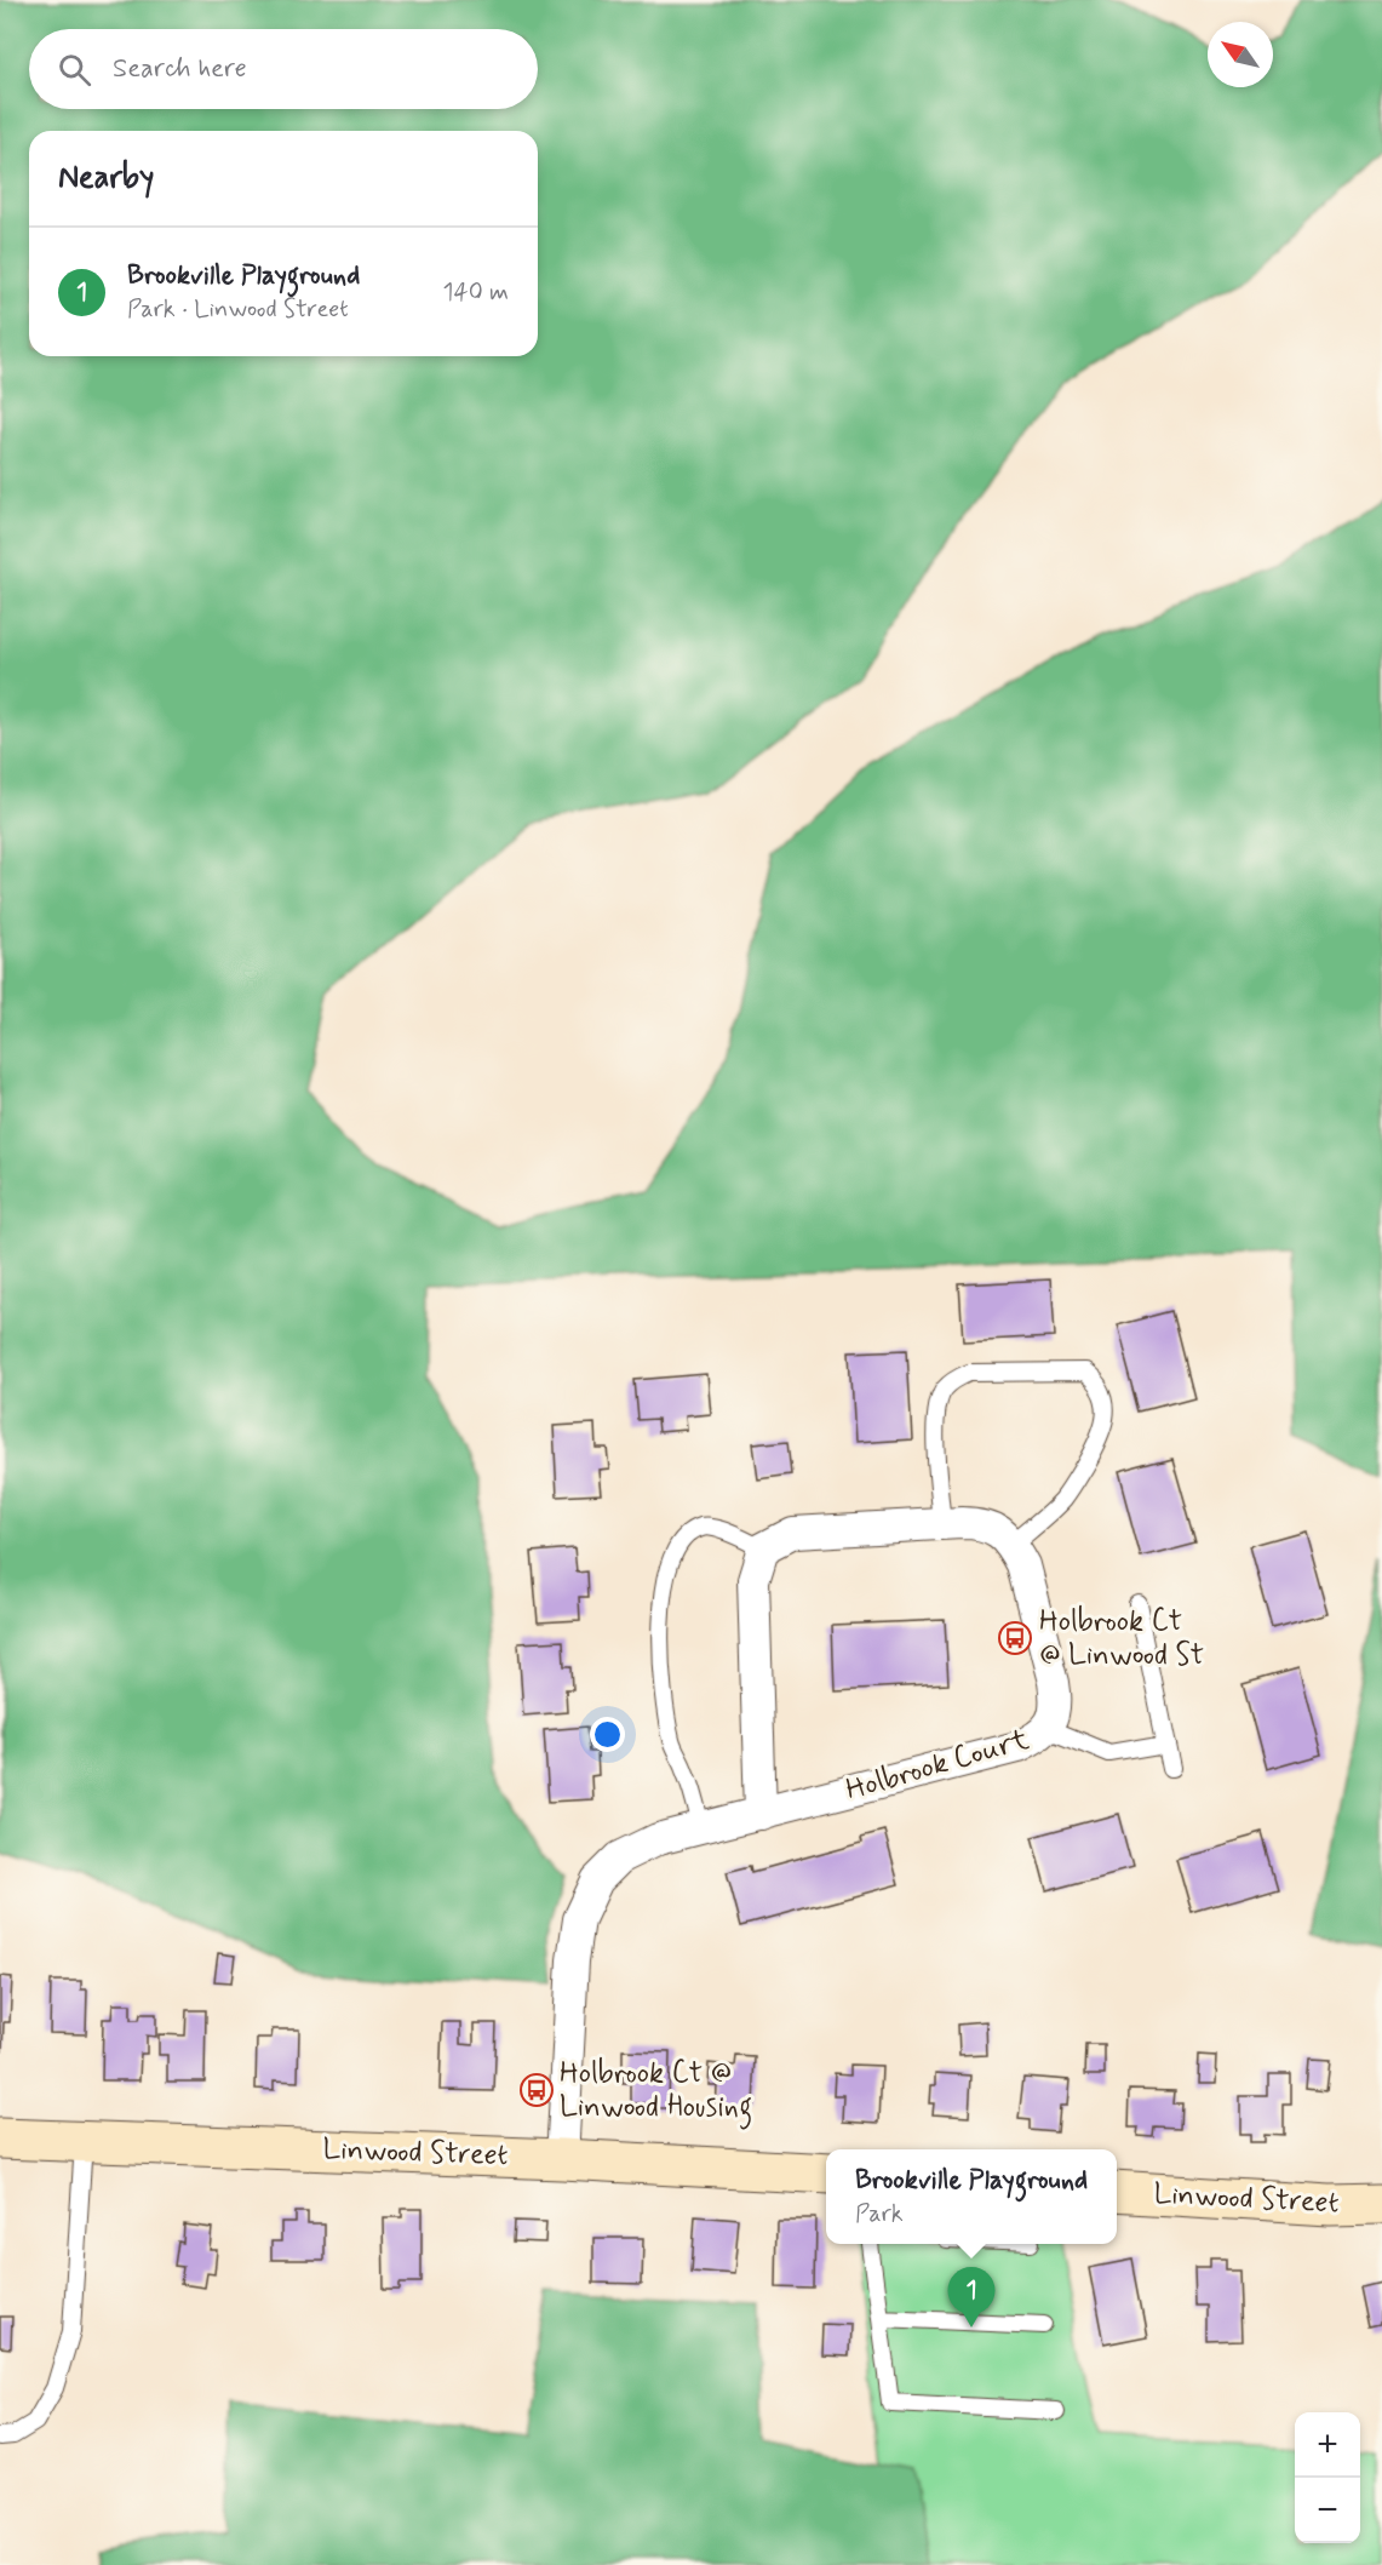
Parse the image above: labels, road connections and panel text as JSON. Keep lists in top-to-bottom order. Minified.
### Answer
{"streets":{"main road":["Linwood Street"],"street":["Holbrook Court"]},"crossings":[["Holbrook Court","Linwood Street"]],"places":{"bus stop":["Holbrook Ct @ Linwood St","Holbrook Ct @ Linwood Housing"]},"north":"top left","page":{"search":"Search here","heading":"Nearby","list":[{"mark":"1","name":"Brookville Playground","note":"Park · Linwood Street","value":"140 m"}],"popup":["Brookville Playground","Park"],"pins":"1","map_buttons":["+","−"]}}
